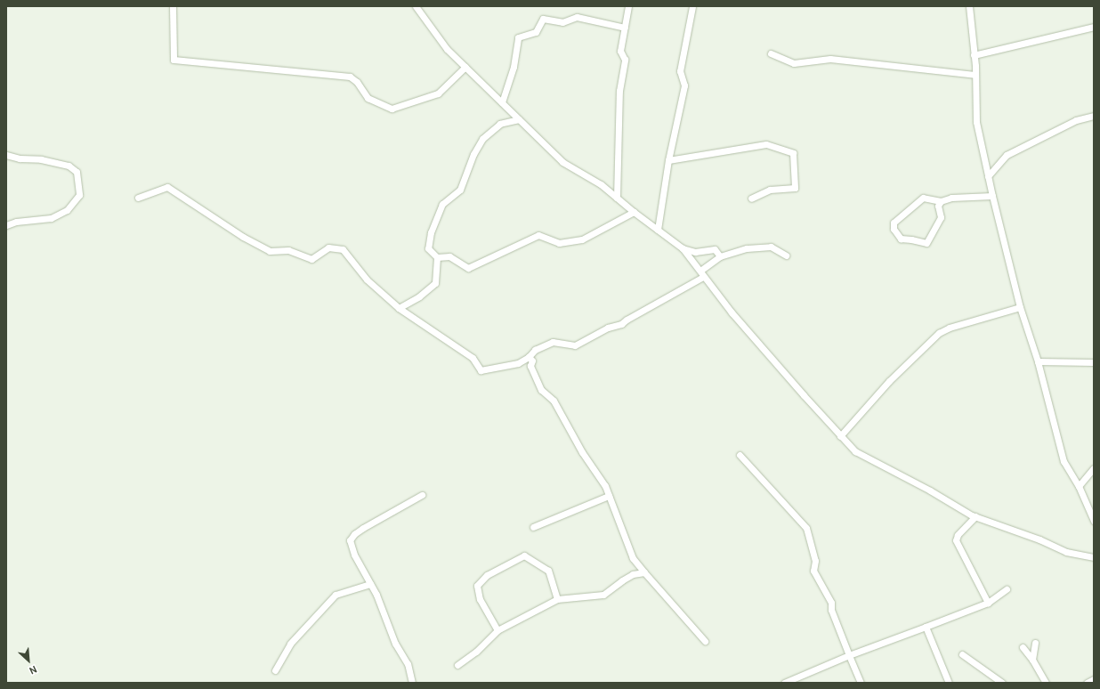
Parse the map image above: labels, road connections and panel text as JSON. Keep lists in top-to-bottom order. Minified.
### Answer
{"north":"bottom right"}
